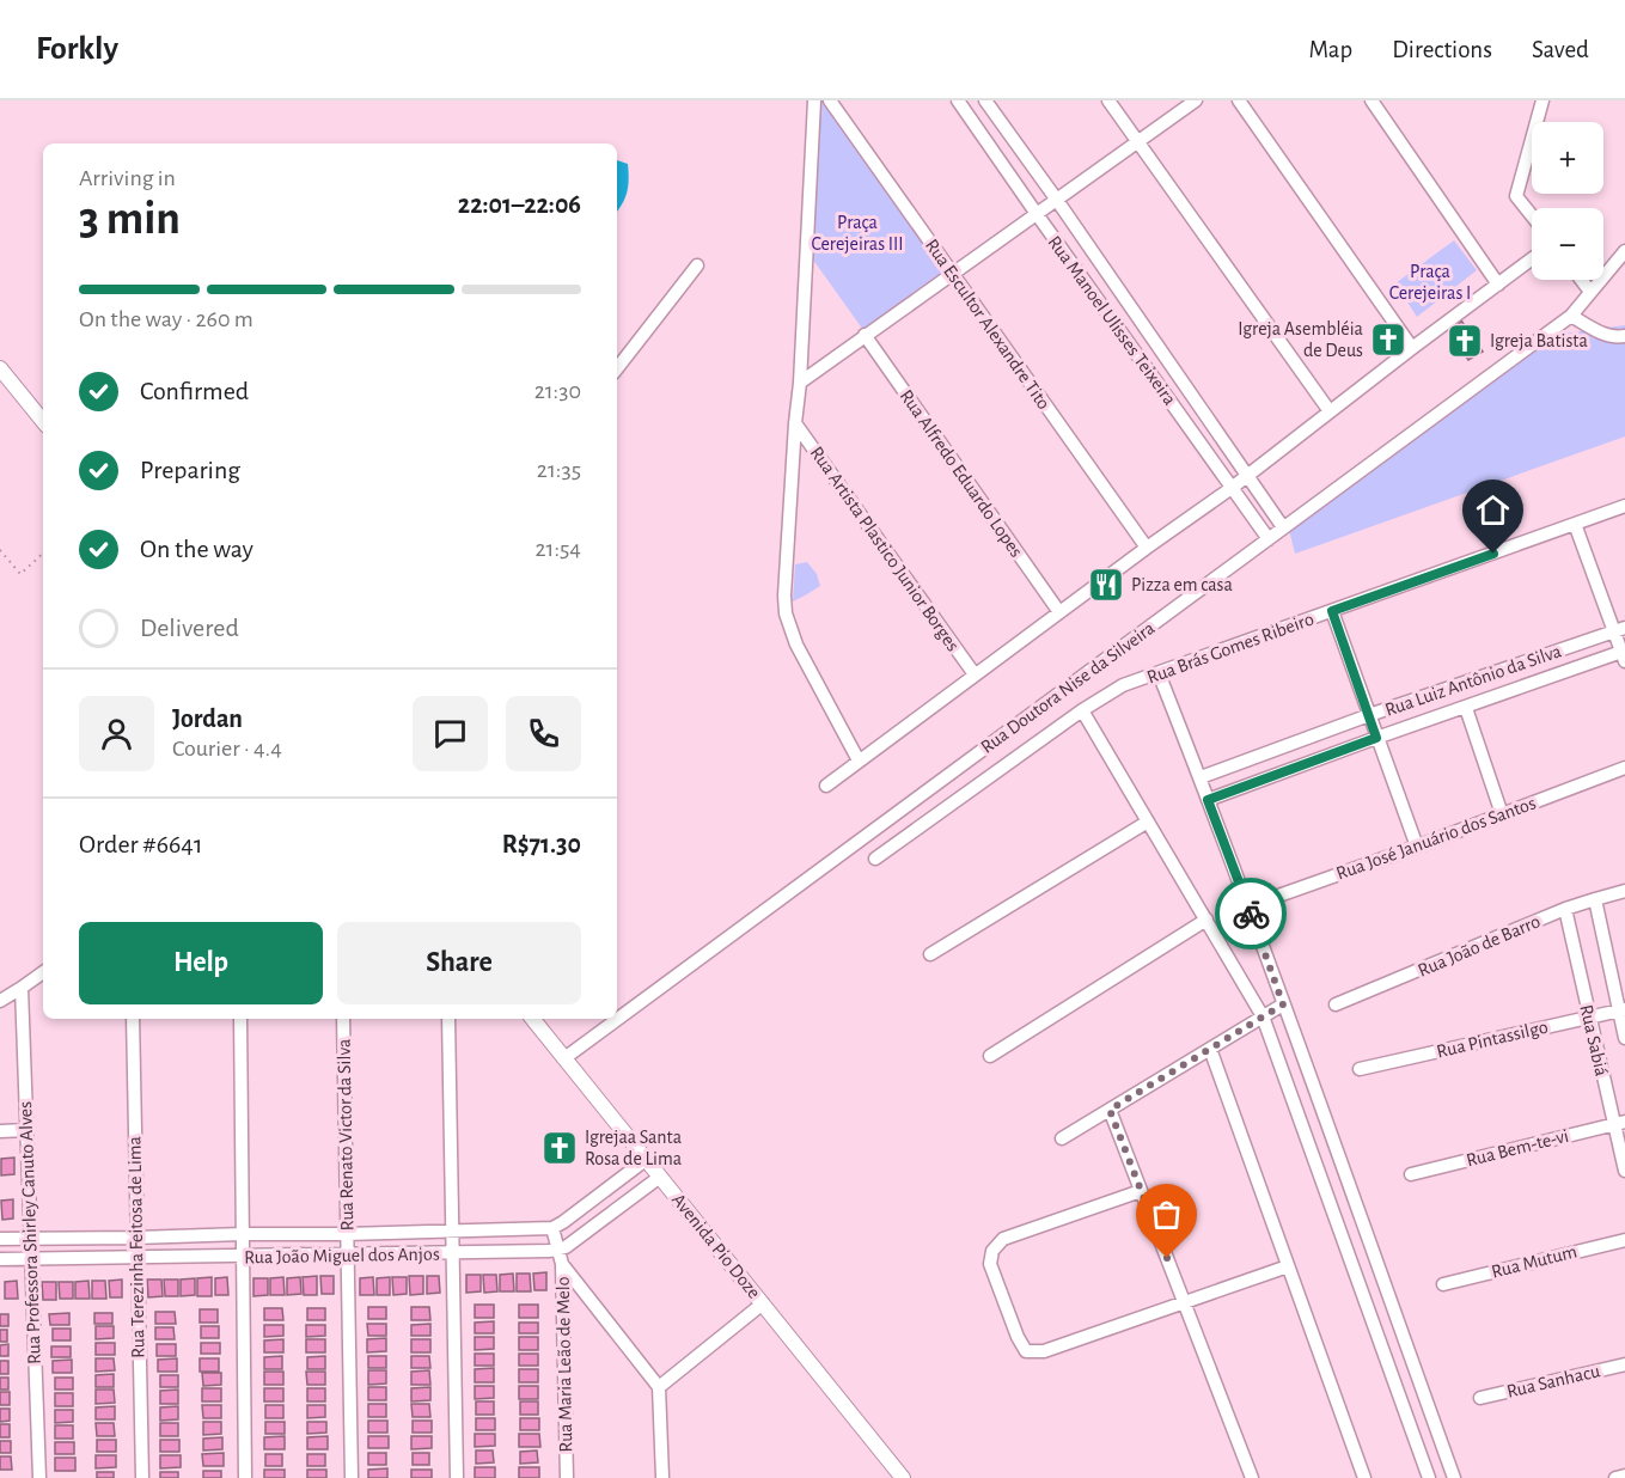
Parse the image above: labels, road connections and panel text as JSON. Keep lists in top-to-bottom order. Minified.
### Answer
{"streets":{"street":["Rua Manoel Ulisses Teixeira","Rua Escultor Alexandre Tito","Rua Alfredo Eduardo Lopes","Rua Artista Plastico Junior Borges","Rua Brás Gomes Ribeiro","Rua Luiz Antônio da Silva","Rua Doutora Nise da Silveira","Rua José Januário dos Santos","Rua João de Barro","Rua Pintassilgo","Rua Sabiá","Rua Renato Victor da Silva","Rua Bem-te-vi","Rua Professora Shirley Canuto Alves","Avenida Pio Doze","Rua Terezinha Feitosa de Lima","Rua João Miguel dos Anjos","Rua Mutum","Rua Maria Leão de Melo","Rua Sanhacu"]},"crossings":[["Rua Manoel Ulisses Teixeira","Rua Doutora Nise da Silveira"],["Rua Doutora Nise da Silveira","Avenida Pio Doze"],["Rua João de Barro","Rua Sabiá"],["Rua Pintassilgo","Rua Sabiá"],["Rua Sabiá","Rua Bem-te-vi"],["Rua Renato Victor da Silva","Rua João Miguel dos Anjos"],["Rua Professora Shirley Canuto Alves","Rua João Miguel dos Anjos"],["Rua Terezinha Feitosa de Lima","Rua João Miguel dos Anjos"],["Rua João Miguel dos Anjos","Rua Maria Leão de Melo"]],"parks":["Praça Cerejeiras III","Praça Cerejeiras I"],"places":{"church":["Igreja Asembléia de Deus","Igreja Batista","Igrejaa Santa Rosa de Lima"],"restaurant":["Pizza em casa"]},"page":{"header":"Forkly","nav":["Map","Directions","Saved"],"map_buttons":["+","−"],"heading":["3 min","Arriving in","22:01–22:06"],"panel":["Jordan","Courier · 4.4","Order #6641","R$71.30"],"bar":"On the way · 260 m","list":[["Confirmed","21:30"],["Preparing","21:35"],["On the way","21:54"],"Delivered"],"buttons":["Help","Share"]}}
